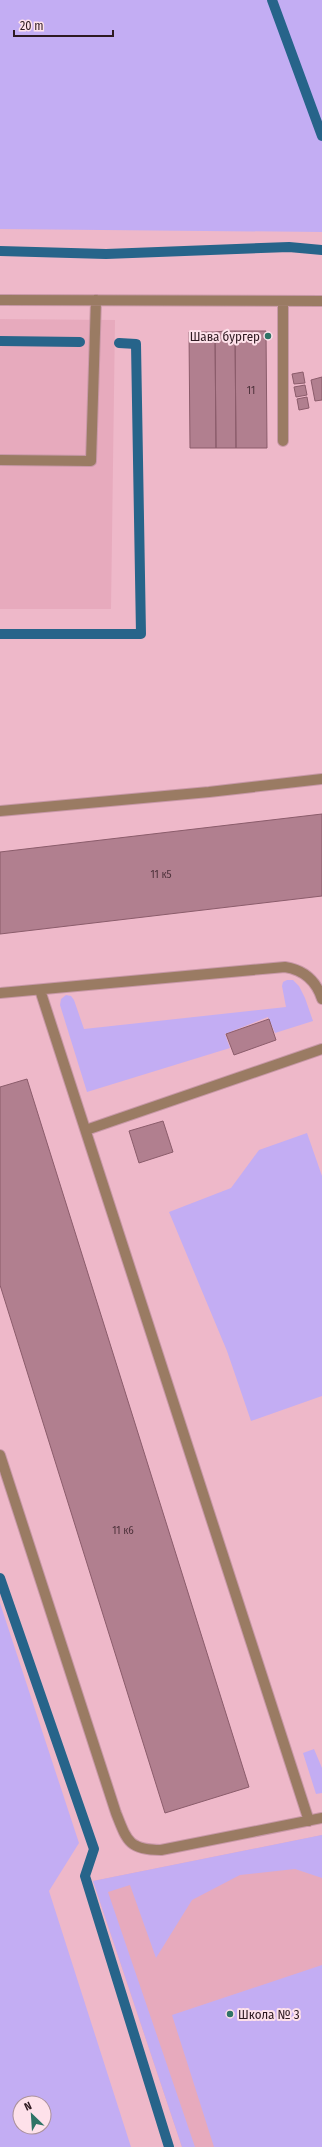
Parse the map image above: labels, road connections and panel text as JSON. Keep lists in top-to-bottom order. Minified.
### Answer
{"places":["Шава бургер","Школа № 3"],"house_numbers":["11","11 к5","11 к6"],"scale_bar":"20 m","north":"top left"}
